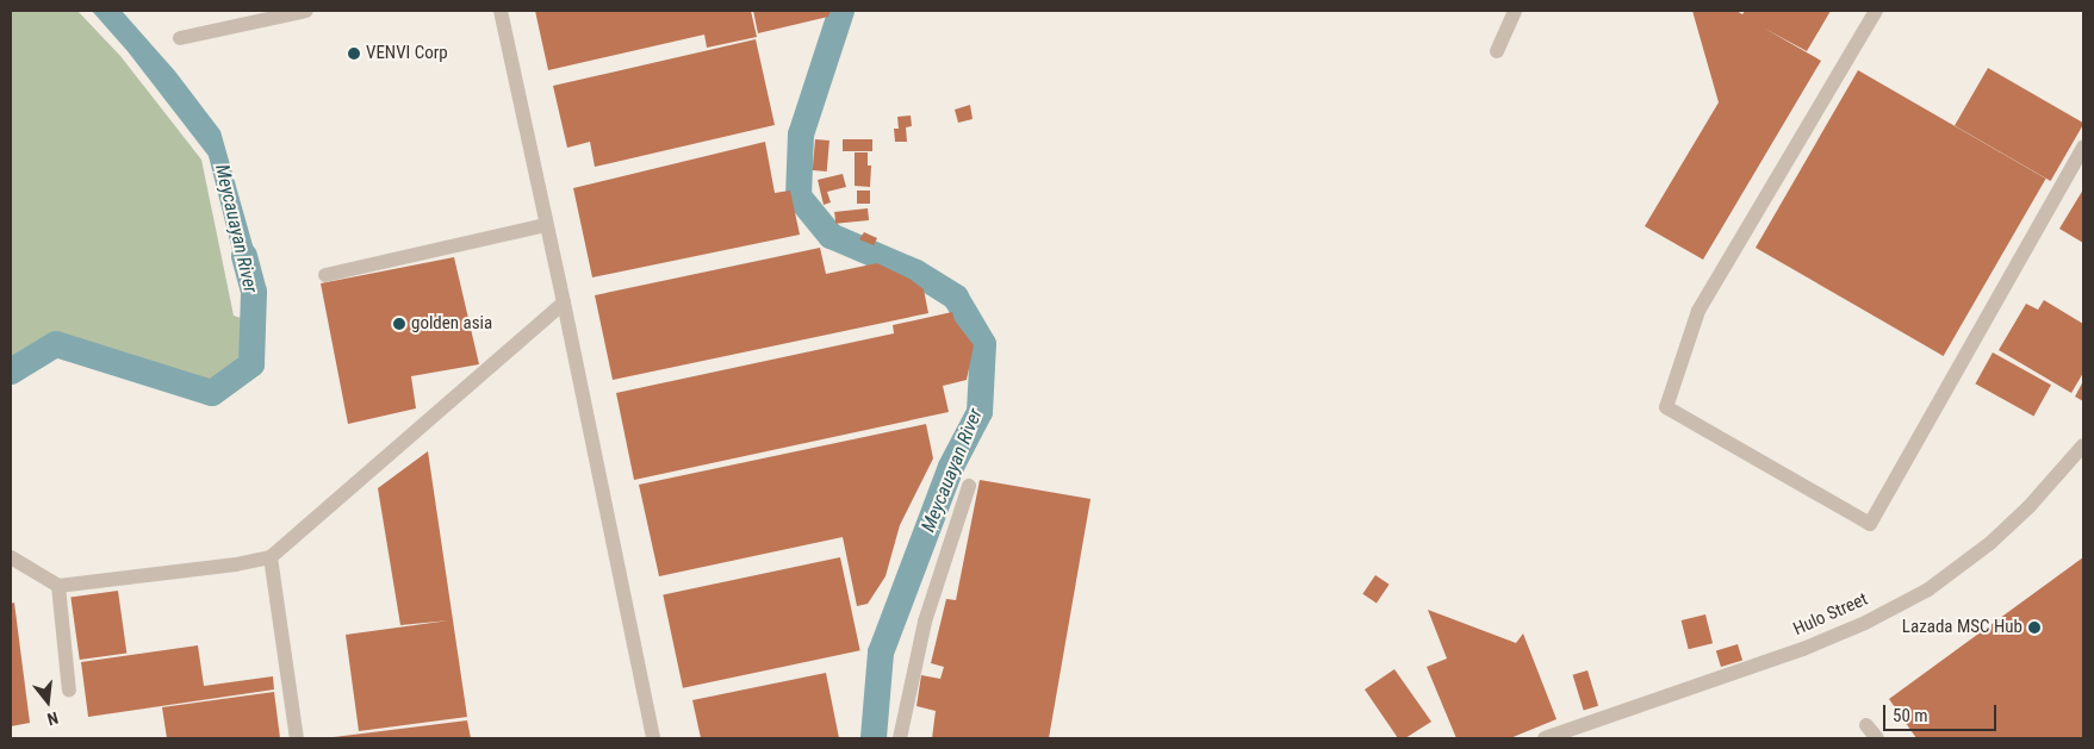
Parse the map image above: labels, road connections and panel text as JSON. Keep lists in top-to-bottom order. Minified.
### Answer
{"streets":{"street":["Hulo Street"]},"water":["Meycauayan River"],"places":["VENVI Corp","golden asia","Lazada MSC Hub"],"scale_bar":"50 m","north":"bottom"}
